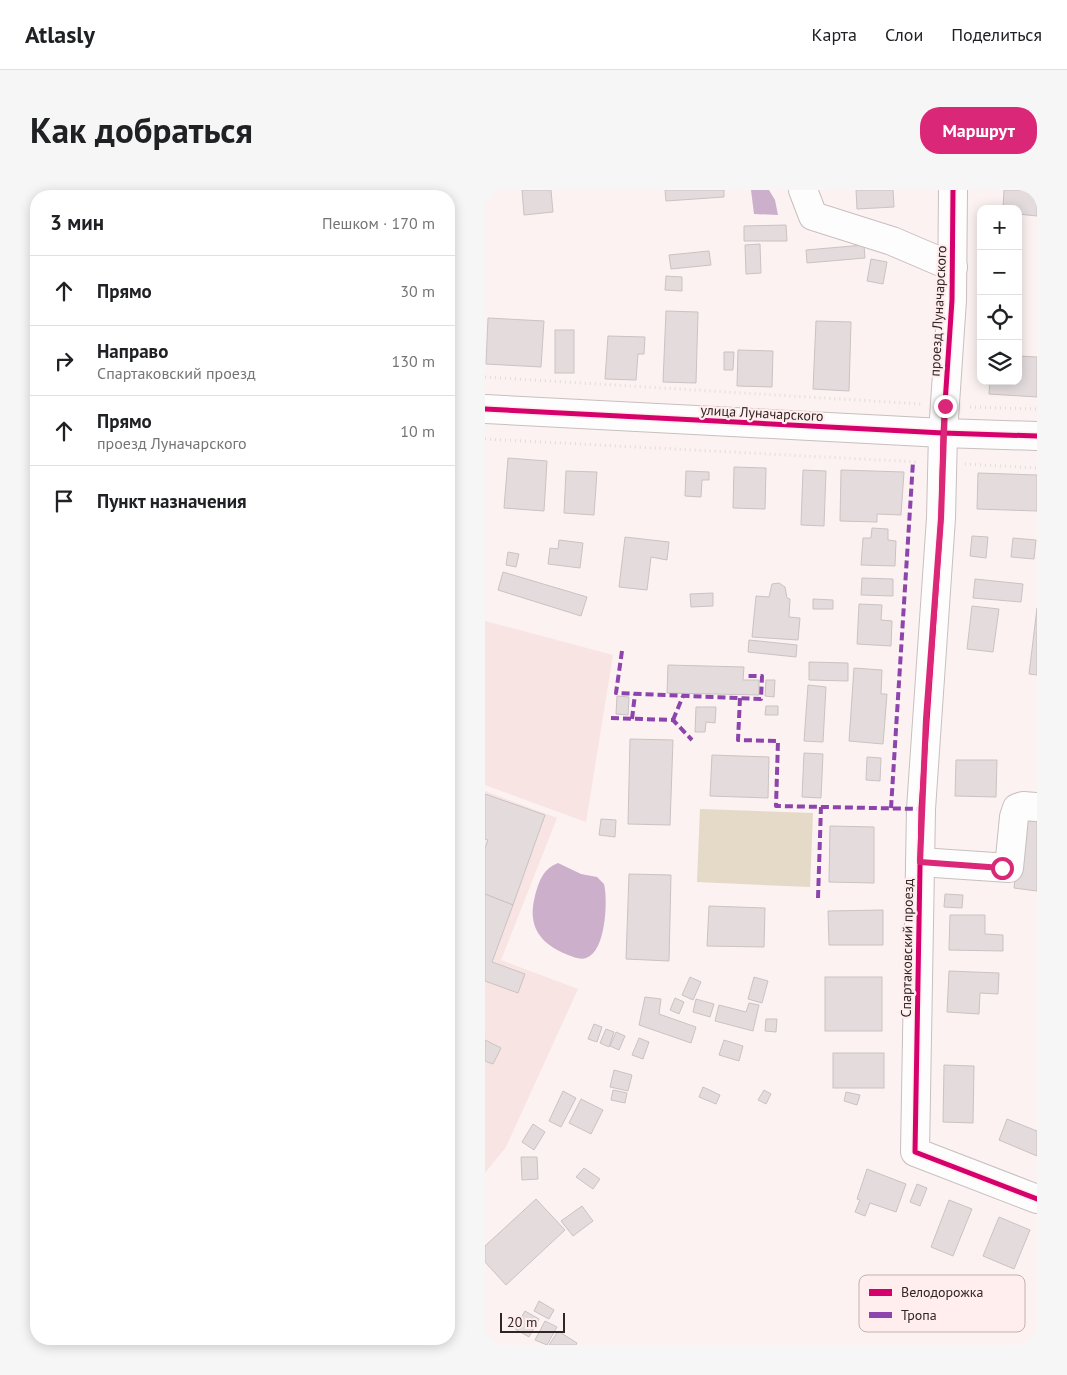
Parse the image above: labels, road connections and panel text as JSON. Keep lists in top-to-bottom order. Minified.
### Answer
{"streets":{"street":["проезд Луначарского","улица Луначарского","Спартаковский проезд"]},"crossings":[["проезд Луначарского","улица Луначарского"],["проезд Луначарского","Спартаковский проезд"],["улица Луначарского","Спартаковский проезд"]],"legend":["Велодорожка","Тропа"],"scale_bar":"20 m","page":{"header":"Atlasly","nav":["Карта","Слои","Поделиться"],"title":"Как добраться","buttons":"Маршрут","heading":["3 мин","Пешком · 170 m"],"map_buttons":["+","−"],"list":[["Прямо","30 m"],["Направо","Спартаковский проезд","130 m"],["Прямо","проезд Луначарского","10 m"],"Пункт назначения"],"scale":"20 m"}}
